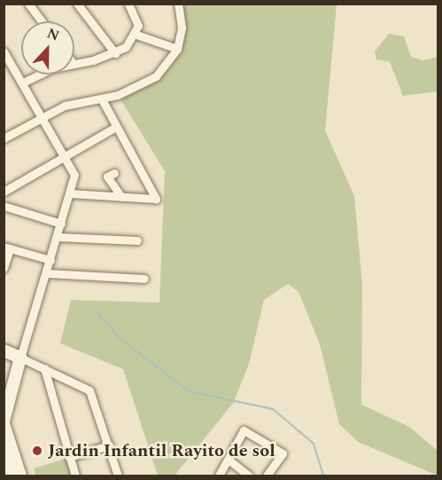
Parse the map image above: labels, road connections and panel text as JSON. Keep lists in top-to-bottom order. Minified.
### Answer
{"places":["Jardin Infantil Rayito de sol"],"north":"top"}
